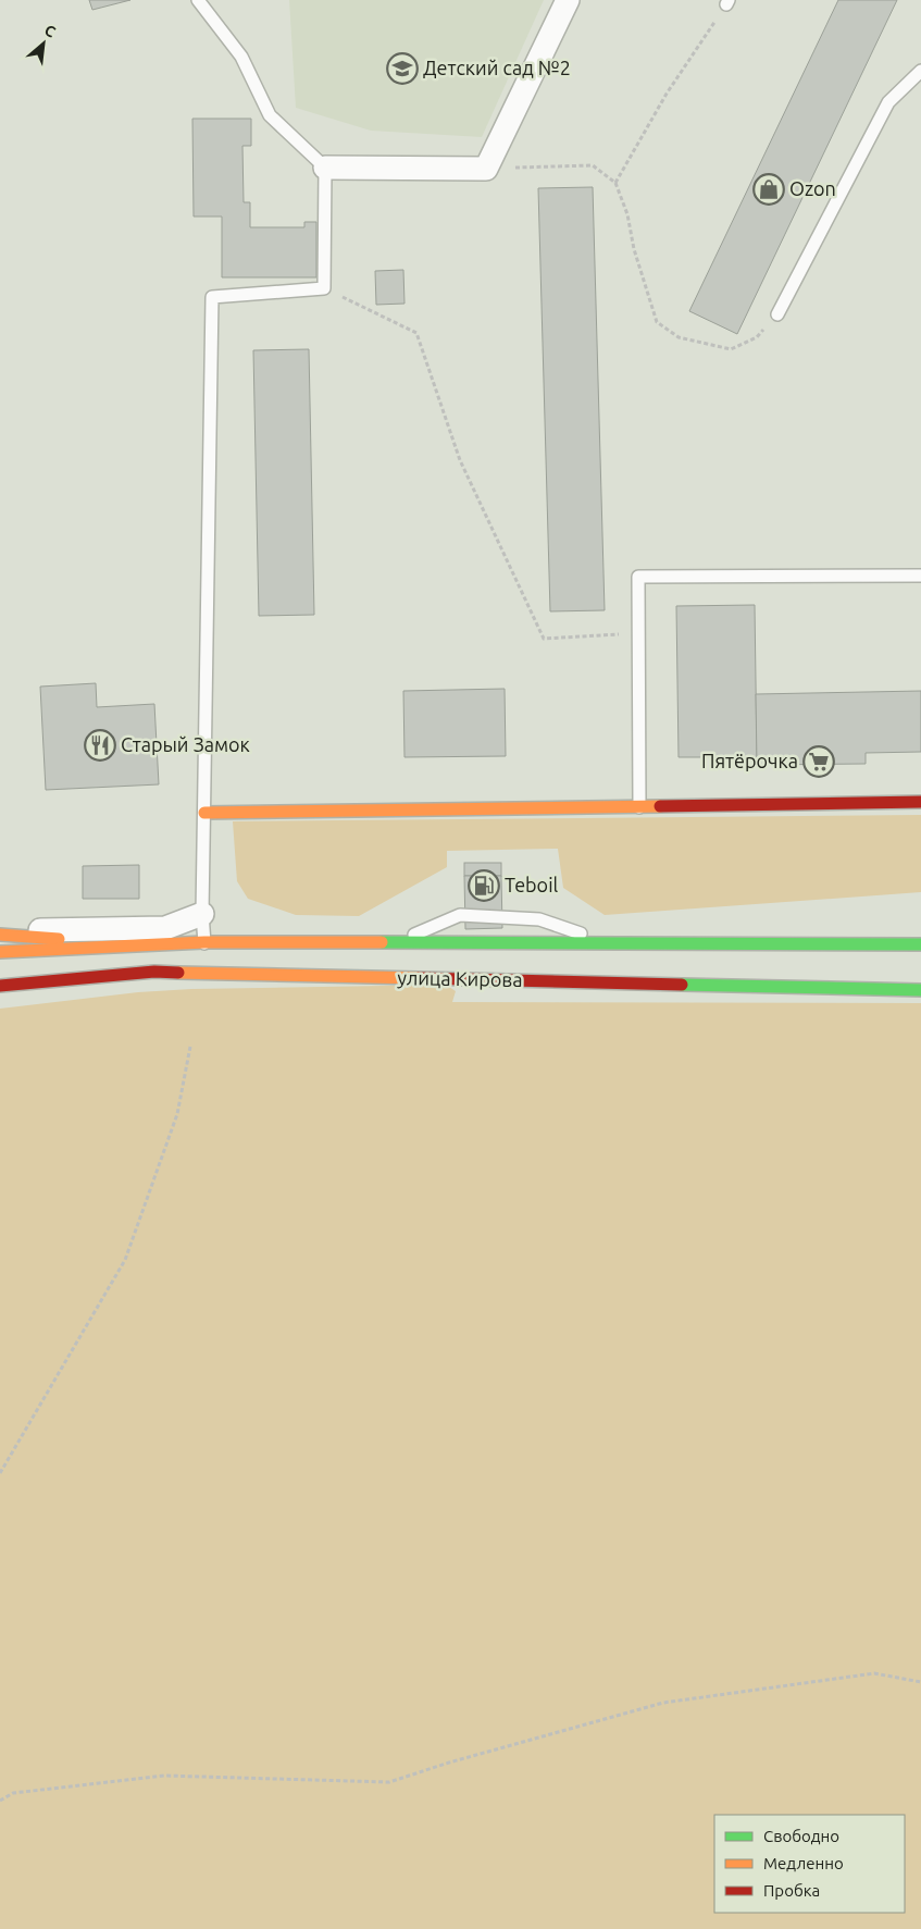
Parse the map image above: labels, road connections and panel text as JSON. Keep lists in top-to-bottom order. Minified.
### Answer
{"streets":{"main road":["улица Кирова"]},"places":{"school or university":["Детский сад №2"],"shop":["Ozon"],"restaurant":["Старый Замок"],"supermarket":["Пятёрочка"],"fuel station":["Teboil"]},"legend":["Свободно","Медленно","Пробка"],"north":"top right"}
